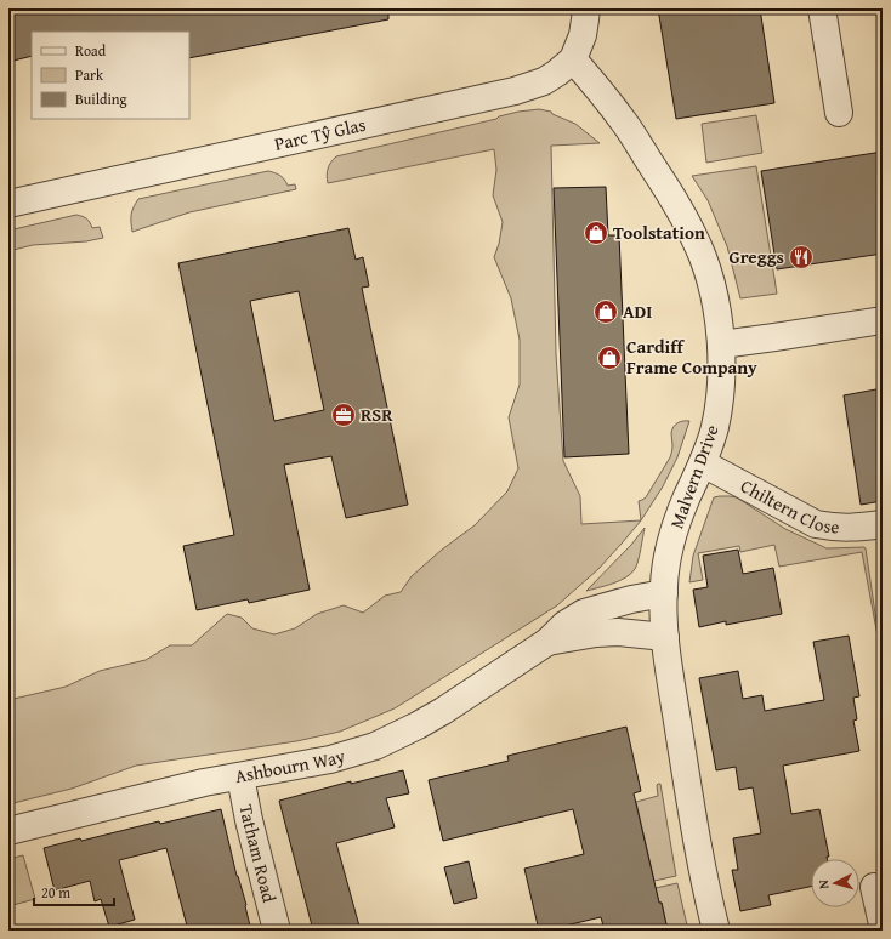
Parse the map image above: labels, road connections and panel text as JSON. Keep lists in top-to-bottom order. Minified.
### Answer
{"streets":{"street":["Parc Tŷ Glas","Malvern Drive","Chiltern Close","Ashbourn Way","Tatham Road"]},"crossings":[["Parc Tŷ Glas","Malvern Drive"],["Malvern Drive","Chiltern Close"],["Malvern Drive","Ashbourn Way"],["Ashbourn Way","Tatham Road"]],"places":{"shop":["Toolstation","ADI","Cardiff Frame Company"],"restaurant":["Greggs"],"office":["RSR"]},"legend":["Road","Park","Building"],"scale_bar":"20 m","north":"left"}
